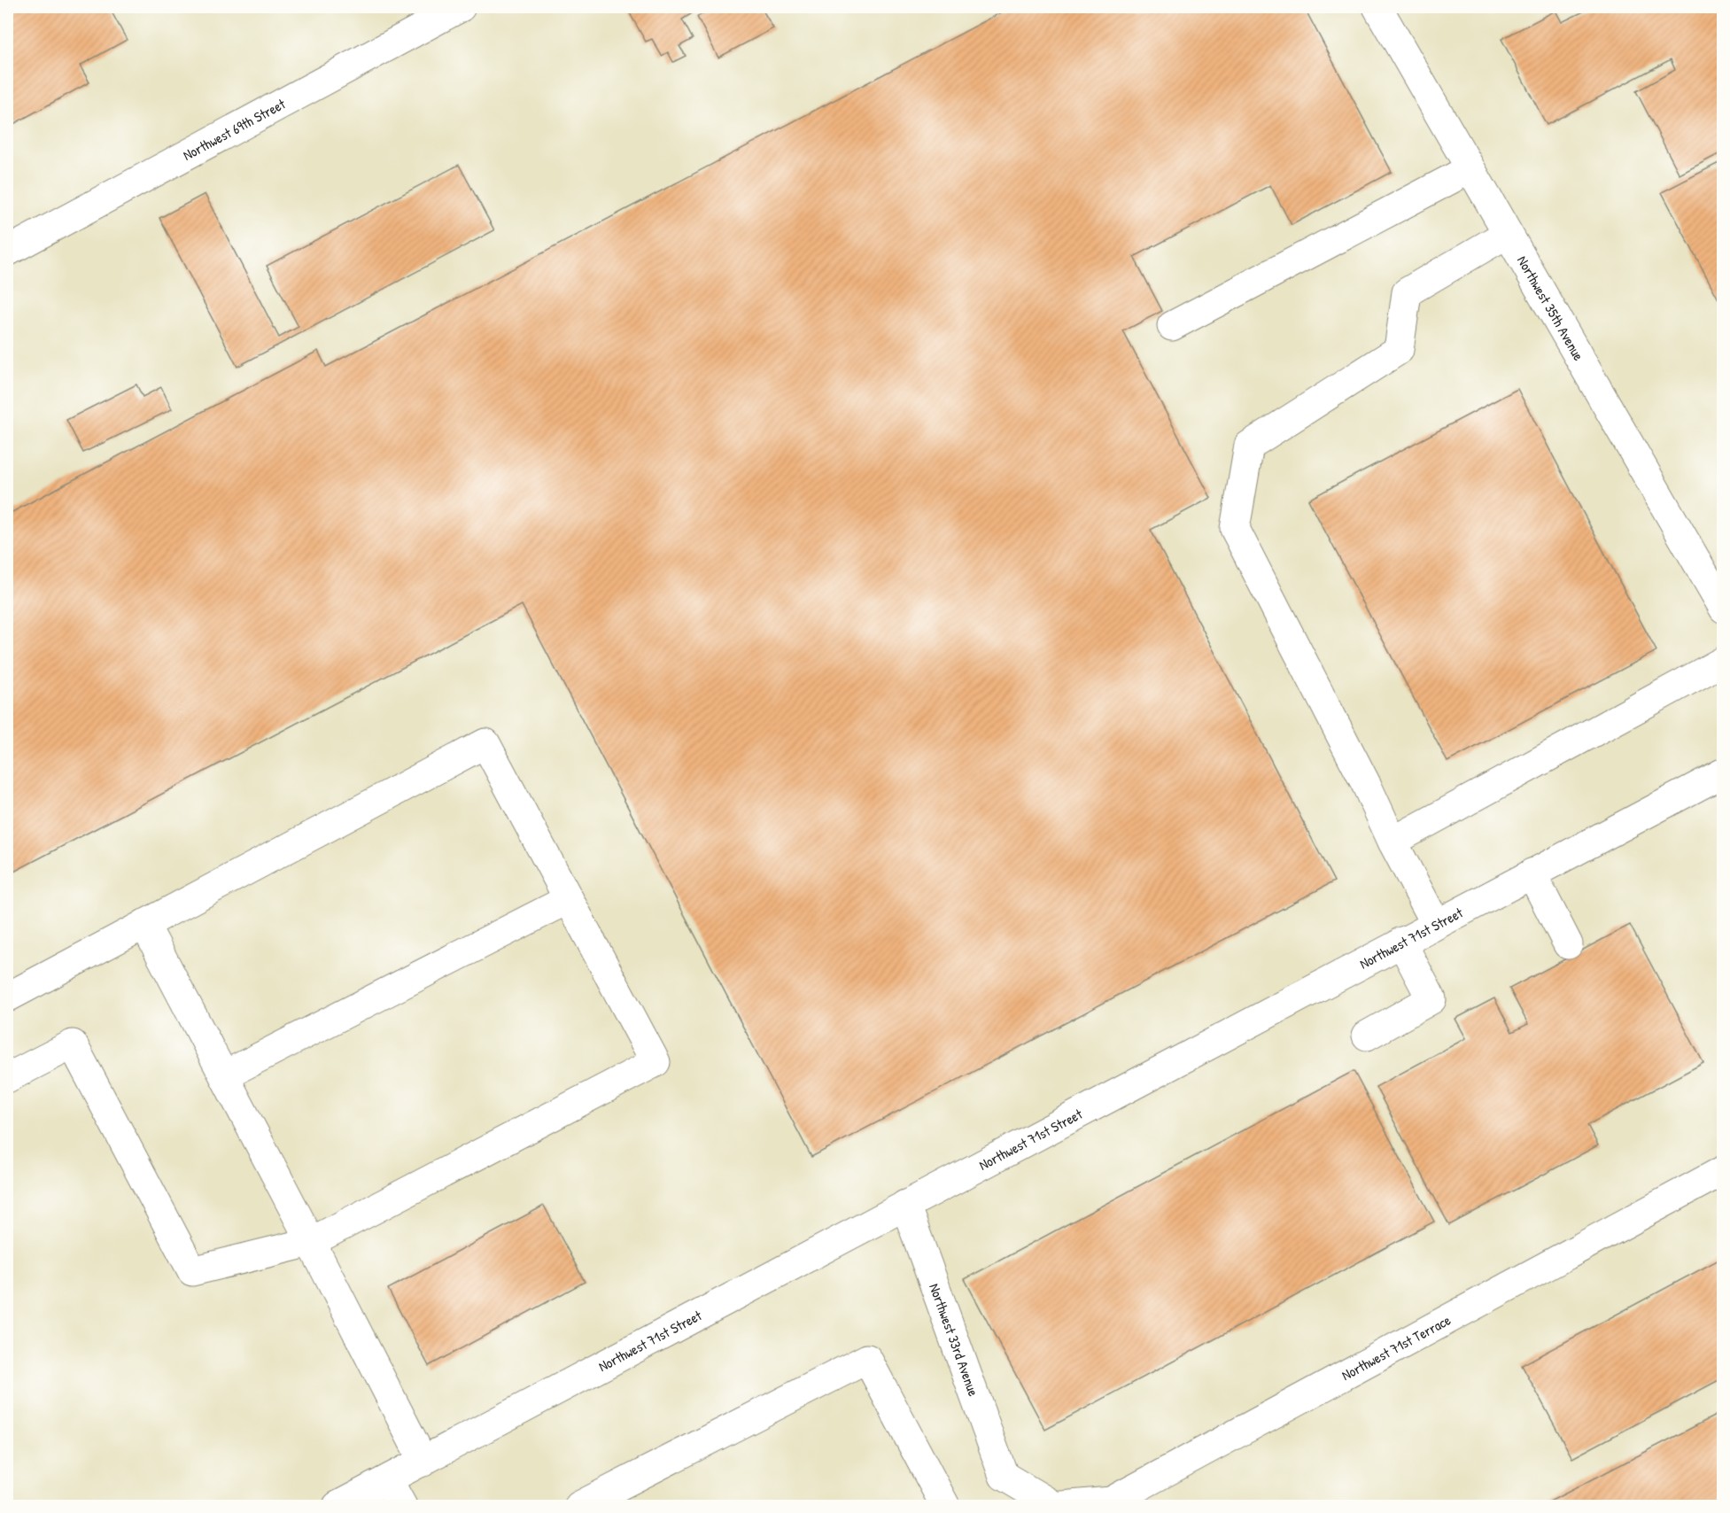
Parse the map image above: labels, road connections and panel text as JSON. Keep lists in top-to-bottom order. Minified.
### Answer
{"streets":{"street":["Northwest 69th Street","Northwest 35th Avenue","Northwest 71st Street","Northwest 33rd Avenue","Northwest 71st Terrace"]},"crossings":[["Northwest 71st Street","Northwest 33rd Avenue"]]}
